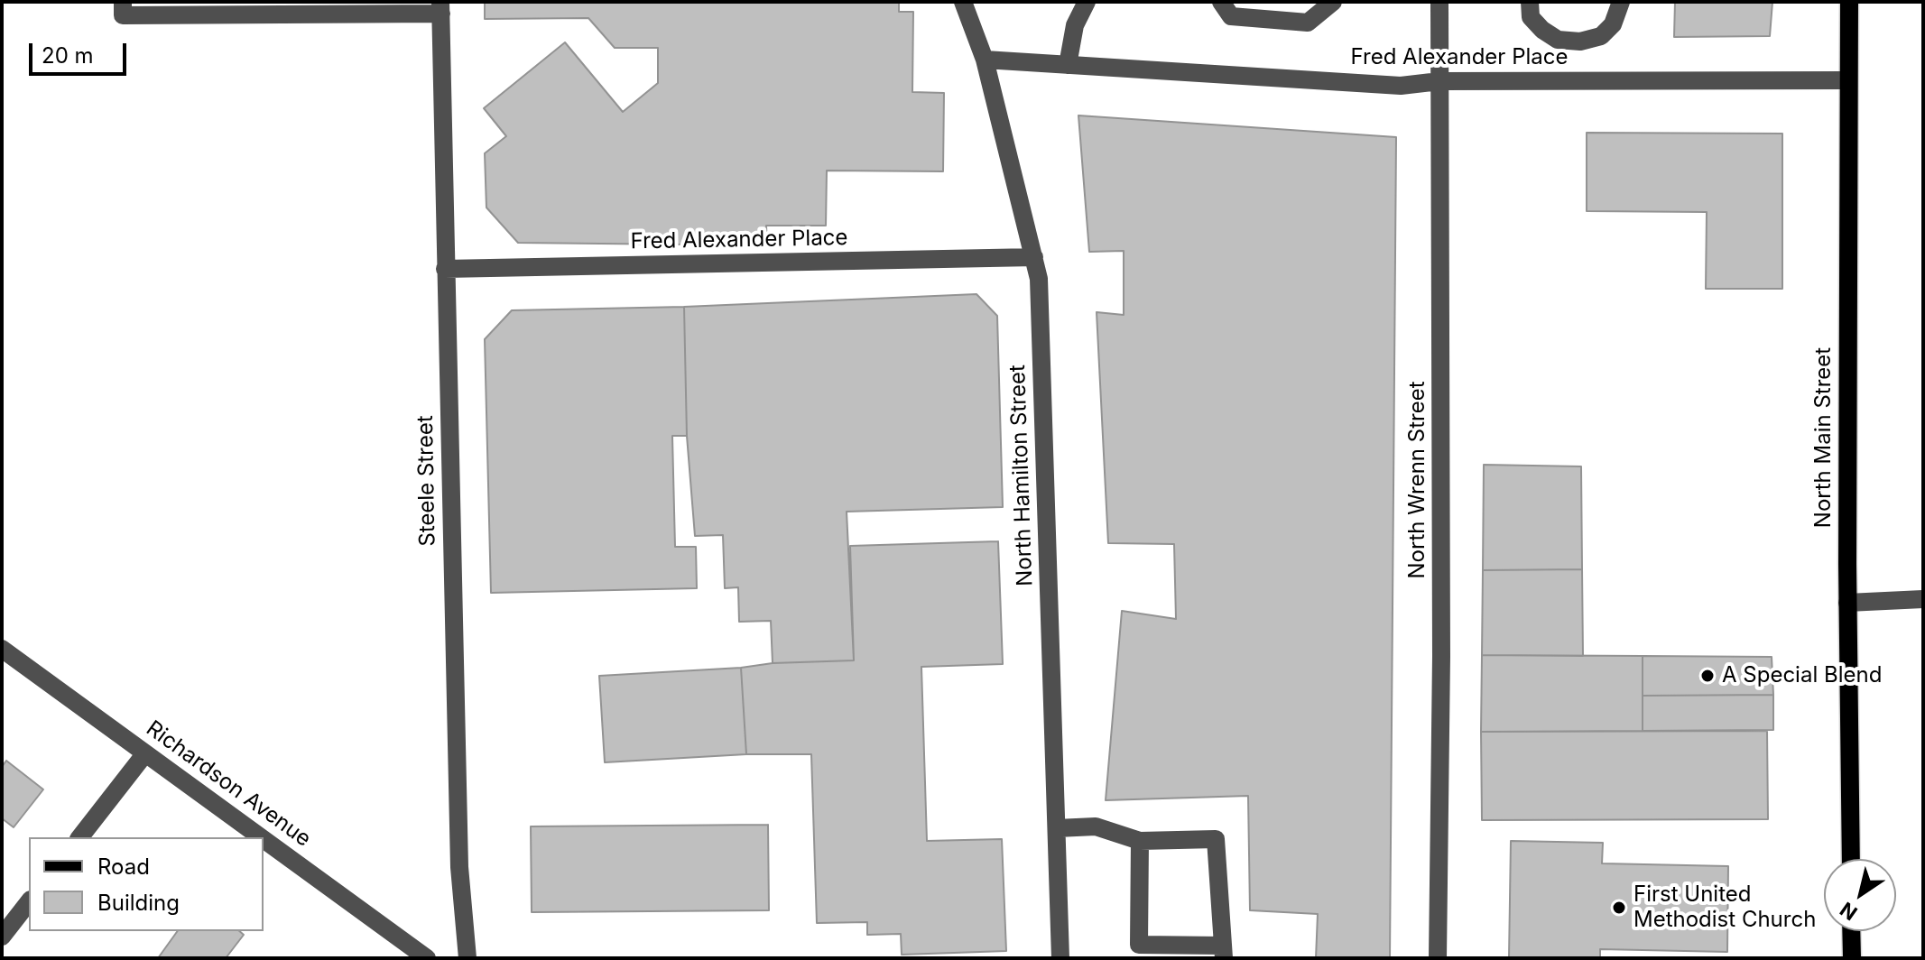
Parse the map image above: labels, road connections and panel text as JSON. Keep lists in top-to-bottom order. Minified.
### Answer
{"streets":{"main road":["North Main Street"],"street":["Fred Alexander Place","North Hamilton Street","North Wrenn Street","Steele Street","Richardson Avenue"]},"crossings":[["Fred Alexander Place","North Main Street"],["Fred Alexander Place","North Hamilton Street"],["Fred Alexander Place","North Wrenn Street"],["Fred Alexander Place","Steele Street"]],"places":["A Special Blend","First United Methodist Church"],"legend":["Road","Building"],"scale_bar":"20 m","north":"bottom left"}
